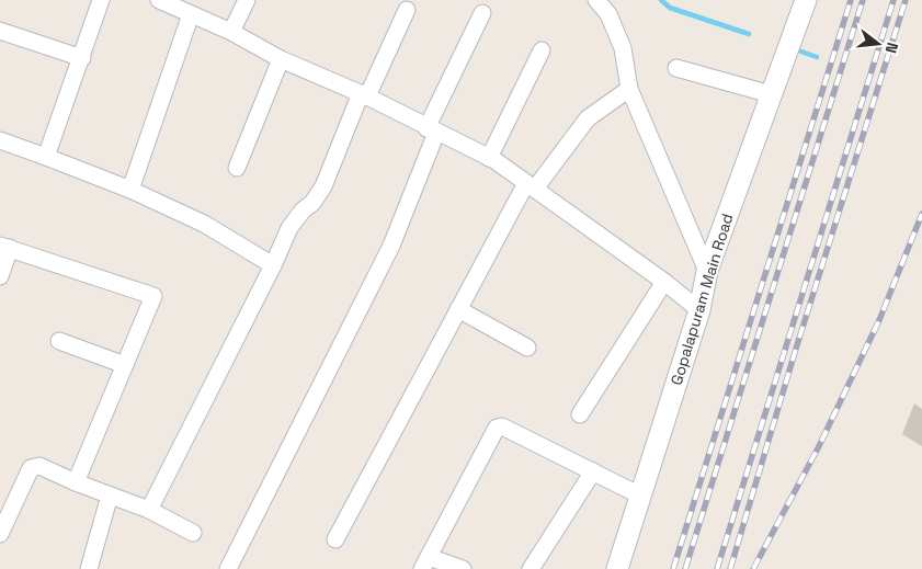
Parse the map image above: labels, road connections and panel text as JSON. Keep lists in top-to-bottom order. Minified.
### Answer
{"streets":{"street":["Gopalapuram Main Road"]},"north":"right"}
